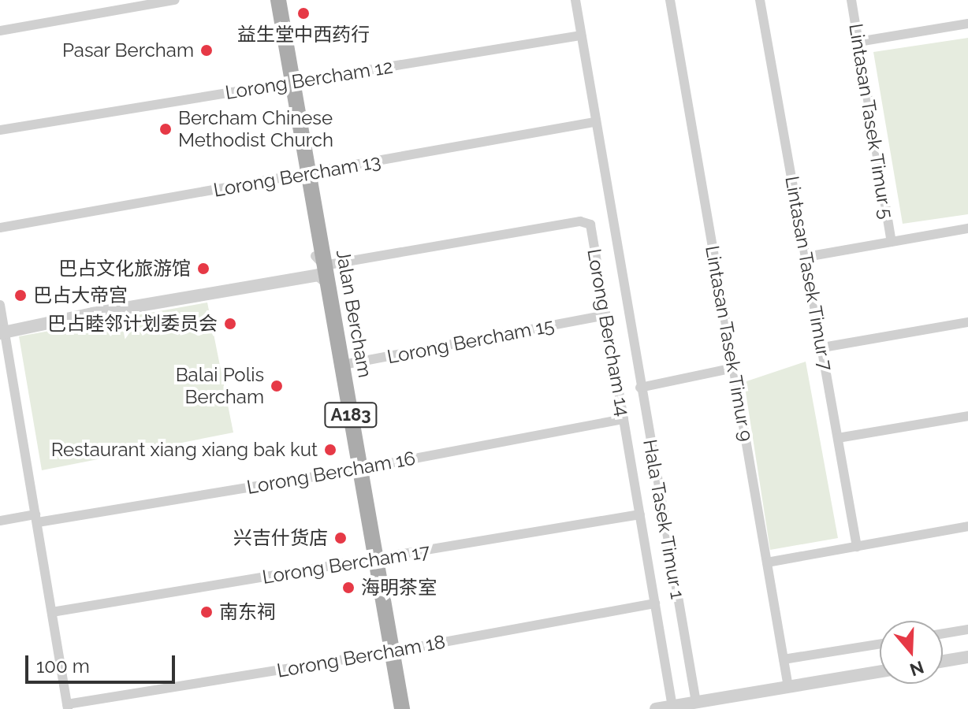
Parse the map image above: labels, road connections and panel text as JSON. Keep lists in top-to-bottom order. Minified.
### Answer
{"streets":{"main road":["Jalan Bercham","A183"],"street":["Lorong Bercham 12","Lintasan Tasek Timur 5","Lorong Bercham 13","Lintasan Tasek Timur 7","Lorong Bercham 14","Lorong Bercham 15","Lintasan Tasek Timur 9","Lorong Bercham 16","Hala Tasek Timur 1","Lorong Bercham 17","Lorong Bercham 18"]},"crossings":[["Lorong Bercham 12","Jalan Bercham"],["Lorong Bercham 12","Hala Tasek Timur 1"],["Lorong Bercham 13","Jalan Bercham"],["Lorong Bercham 13","Hala Tasek Timur 1"],["Jalan Bercham","Lorong Bercham 14"],["Jalan Bercham","Lorong Bercham 15"],["Jalan Bercham","Lorong Bercham 16"],["Jalan Bercham","Lorong Bercham 17"],["Jalan Bercham","Lorong Bercham 18"],["Lorong Bercham 14","Lorong Bercham 15"],["Lorong Bercham 14","Lorong Bercham 16"],["Lorong Bercham 14","Lorong Bercham 17"],["Lorong Bercham 14","Lorong Bercham 18"]],"places":["益生堂中西药行","Pasar Bercham","Bercham Chinese Methodist Church","巴占文化旅游馆","巴占大帝宫","巴占睦邻计划委员会","Balai Polis Bercham","Restaurant xiang xiang bak kut","兴吉什货店","海明茶室","南东祠"],"scale_bar":"100 m","north":"bottom"}
